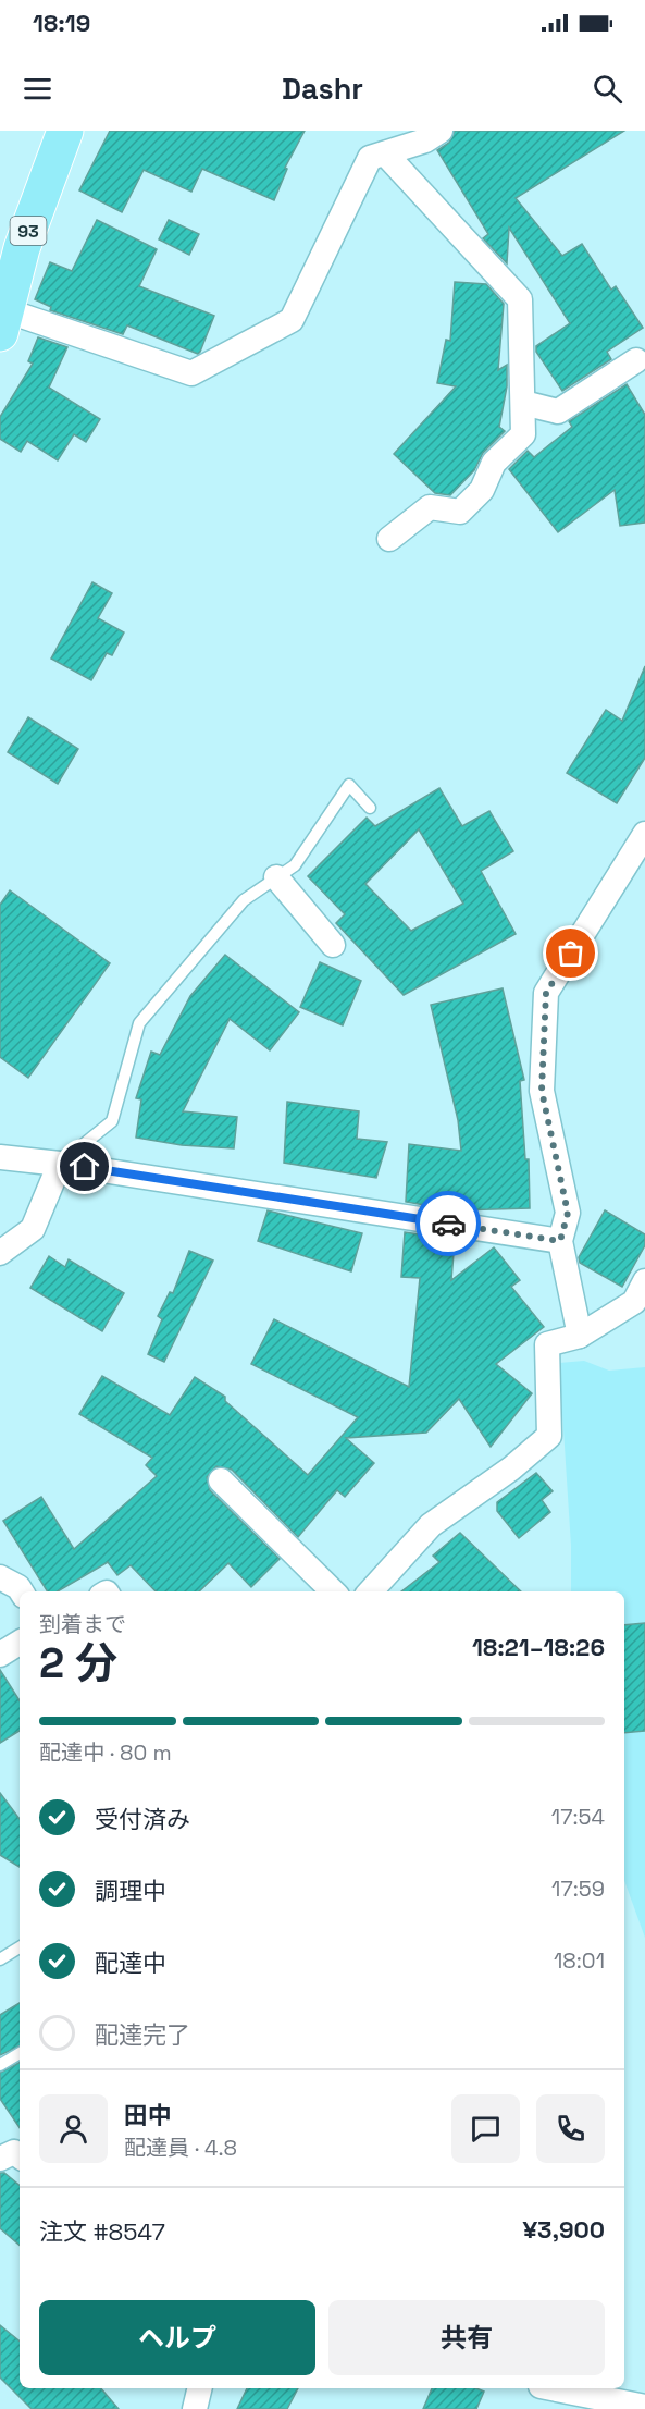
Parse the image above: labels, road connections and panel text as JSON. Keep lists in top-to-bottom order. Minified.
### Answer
{"streets":{"main road":["93"]},"page":{"status":"18:19","header":"Dashr","heading":["2 分","到着まで","18:21–18:26"],"panel":["田中","配達員 · 4.8","注文 #8547","¥3,900"],"bar":"配達中 · 80 m","list":[["受付済み","17:54"],["調理中","17:59"],["配達中","18:01"],"配達完了"],"buttons":["ヘルプ","共有"]}}
